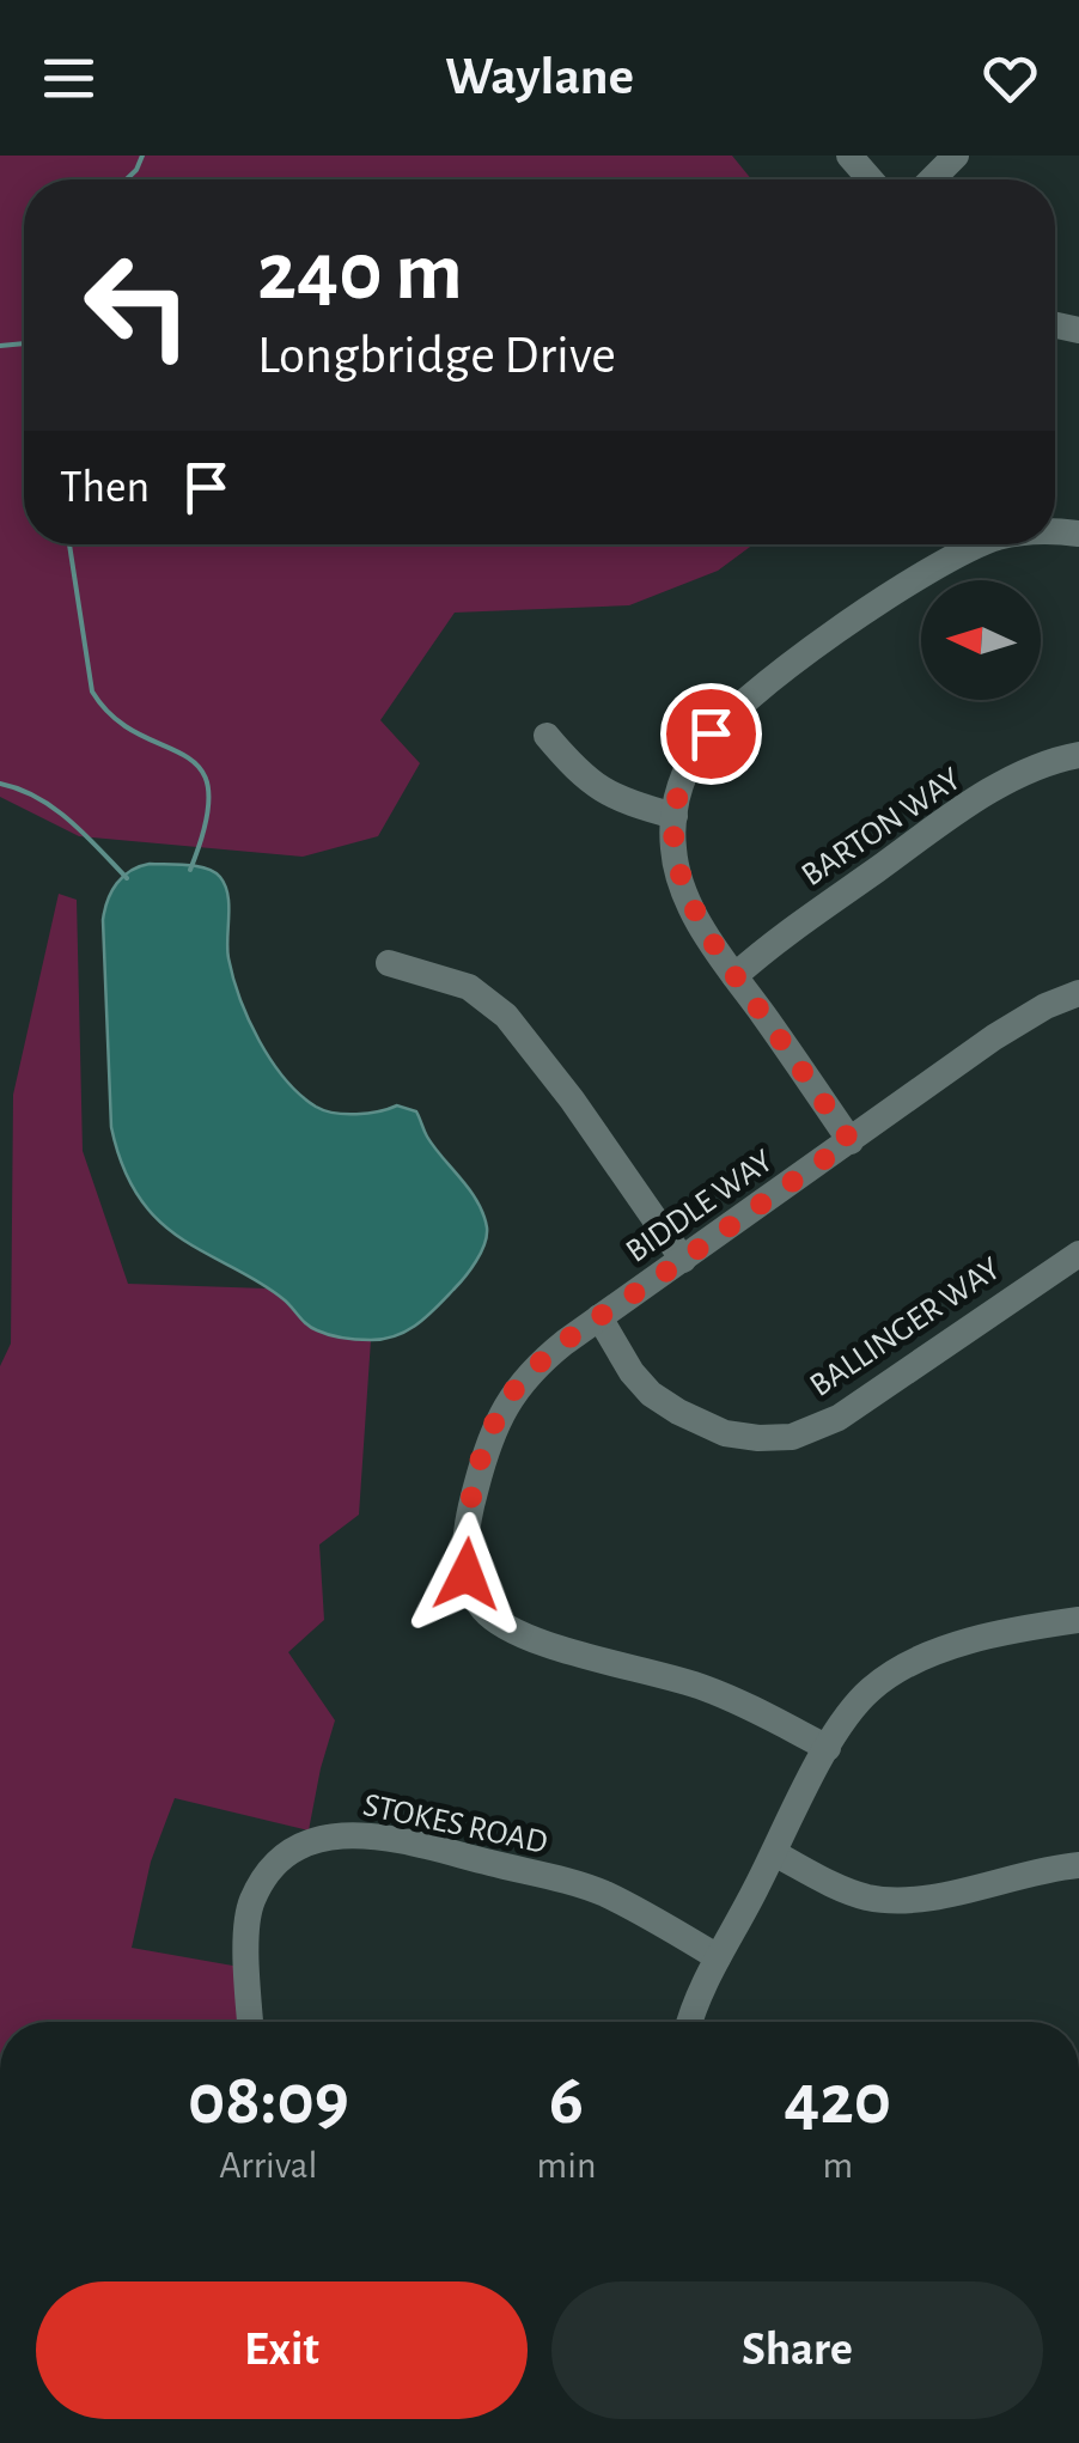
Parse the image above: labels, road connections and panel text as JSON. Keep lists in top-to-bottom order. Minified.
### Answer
{"streets":{"street":["BARTON WAY","BIDDLE WAY","BALLINGER WAY","STOKES ROAD"]},"crossings":[["BIDDLE WAY","BALLINGER WAY"]],"north":"left","page":{"header":"Waylane","turn":["240 m","Longbridge Drive"],"then":"Then","eta":["08:09","Arrival","6","min","420","m"],"buttons":["Exit","Share"]}}
